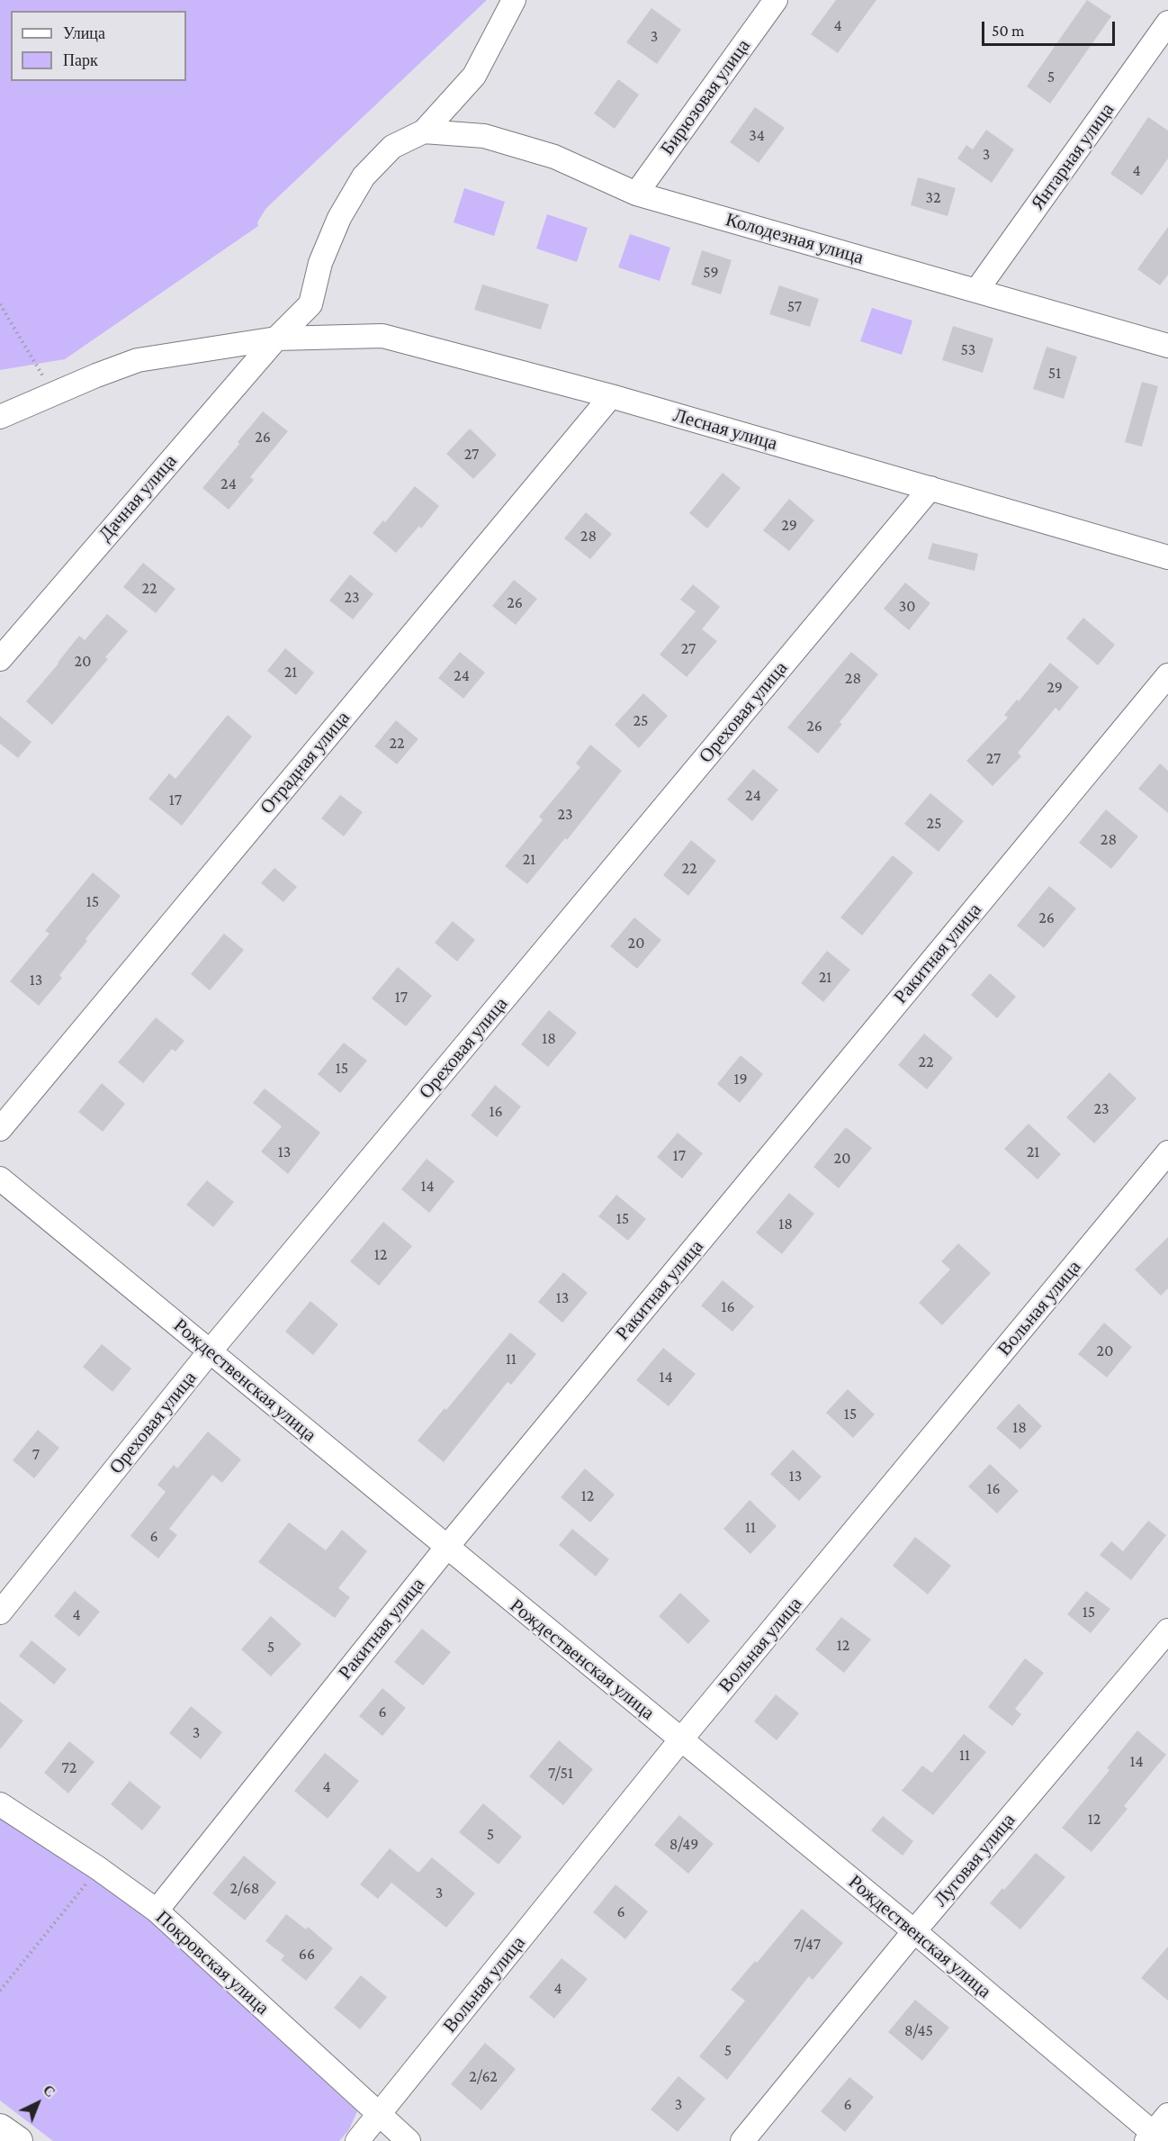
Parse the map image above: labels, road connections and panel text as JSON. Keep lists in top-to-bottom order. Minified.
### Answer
{"streets":{"street":["Бирюзовая улица","Янтарная улица","Колодезная улица","Лесная улица","Дачная улица","Ореховая улица","Отрадная улица","Ракитная улица","Вольная улица","Рождественская улица","Луговая улица","Покровская улица"]},"crossings":[["Бирюзовая улица","Колодезная улица"],["Янтарная улица","Колодезная улица"],["Колодезная улица","Дачная улица"],["Лесная улица","Дачная улица"],["Лесная улица","Ореховая улица"],["Лесная улица","Отрадная улица"],["Ореховая улица","Рождественская улица"],["Ракитная улица","Рождественская улица"],["Ракитная улица","Покровская улица"],["Вольная улица","Рождественская улица"],["Вольная улица","Покровская улица"],["Рождественская улица","Луговая улица"]],"house_numbers":["4","3","5","34","3","4","32","59","57","53","51","26","27","24","29","28","22","23","26","30","27","20","21","24","28","29","25","26","22","27","24","17","23","25","28","21","22","15","26","20","21","13","17","18","22","15","19","23","16","13","21","17","20","14","15","18","12","13","16","20","11","14","15","18","7","13","16","12","11","6","15","4","12","5","6","3","11","14","72","7/51","4","12","5","8/49","2/68","3","6","7/47","66","4","8/45","5","2/62","3","6"],"legend":["Улица","Парк"],"scale_bar":"50 m","north":"top right"}
